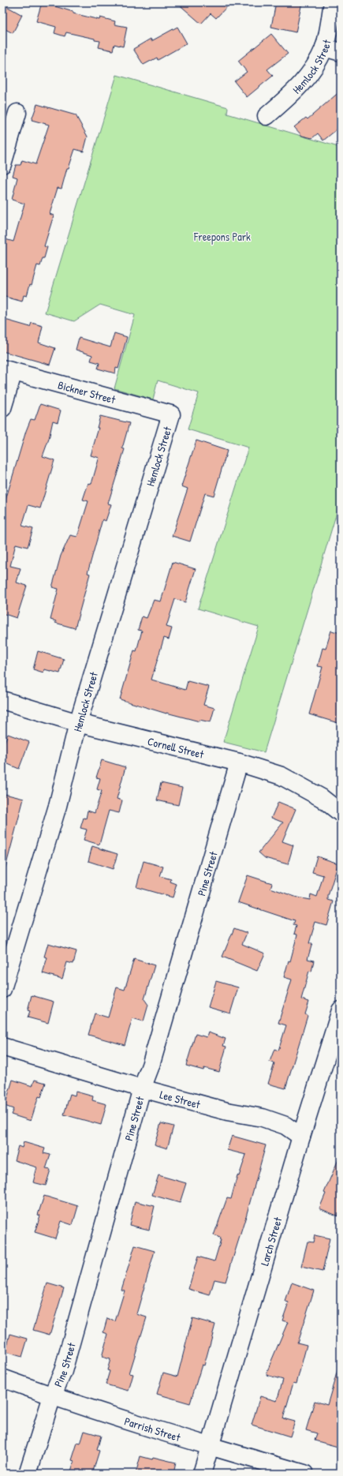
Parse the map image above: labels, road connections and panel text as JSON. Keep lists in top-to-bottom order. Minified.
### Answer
{"streets":{"street":["Hemlock Street","Bickner Street","Cornell Street","Pine Street","Lee Street","Larch Street","Parrish Street"]},"crossings":[["Hemlock Street","Bickner Street"],["Hemlock Street","Cornell Street"],["Cornell Street","Pine Street"],["Pine Street","Lee Street"],["Pine Street","Parrish Street"],["Lee Street","Larch Street"],["Larch Street","Parrish Street"]],"parks":["Freepons Park"]}
